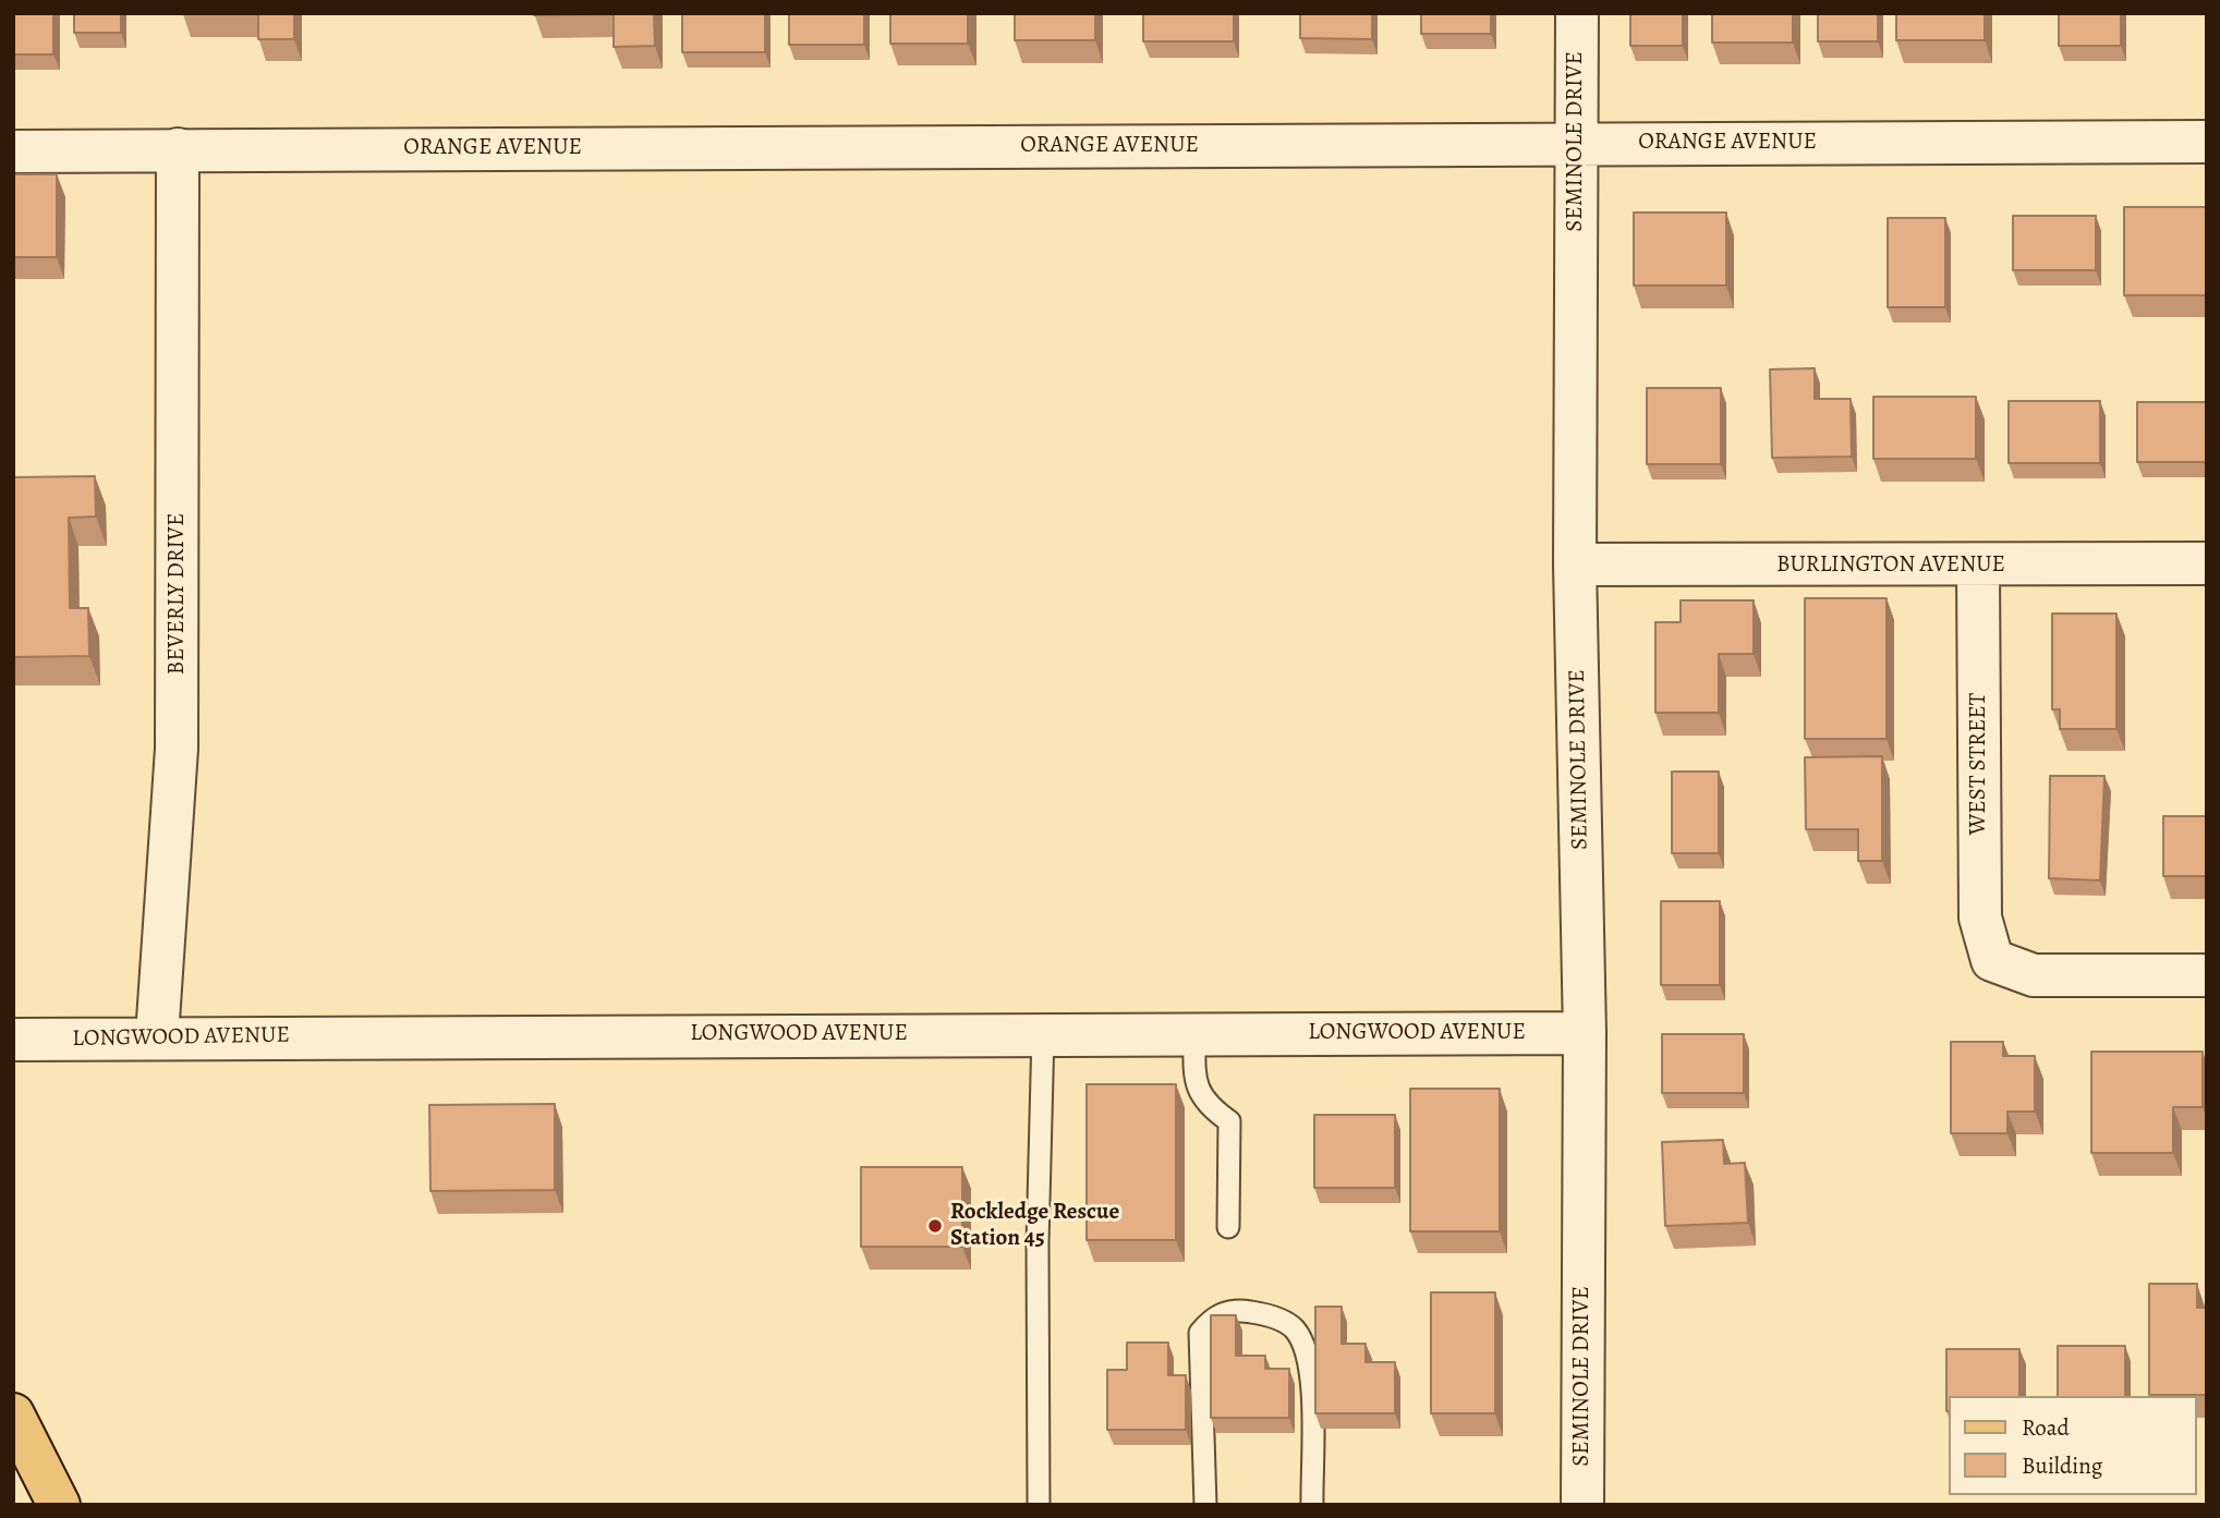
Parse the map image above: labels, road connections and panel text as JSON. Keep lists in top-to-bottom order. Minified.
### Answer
{"streets":{"street":["SEMINOLE DRIVE","ORANGE AVENUE","BURLINGTON AVENUE","BEVERLY DRIVE","WEST STREET","LONGWOOD AVENUE"]},"crossings":[["SEMINOLE DRIVE","ORANGE AVENUE"],["SEMINOLE DRIVE","BURLINGTON AVENUE"],["SEMINOLE DRIVE","LONGWOOD AVENUE"],["ORANGE AVENUE","BEVERLY DRIVE"],["BURLINGTON AVENUE","WEST STREET"],["BEVERLY DRIVE","LONGWOOD AVENUE"]],"places":["Rockledge Rescue Station 45"],"legend":["Road","Building"]}
